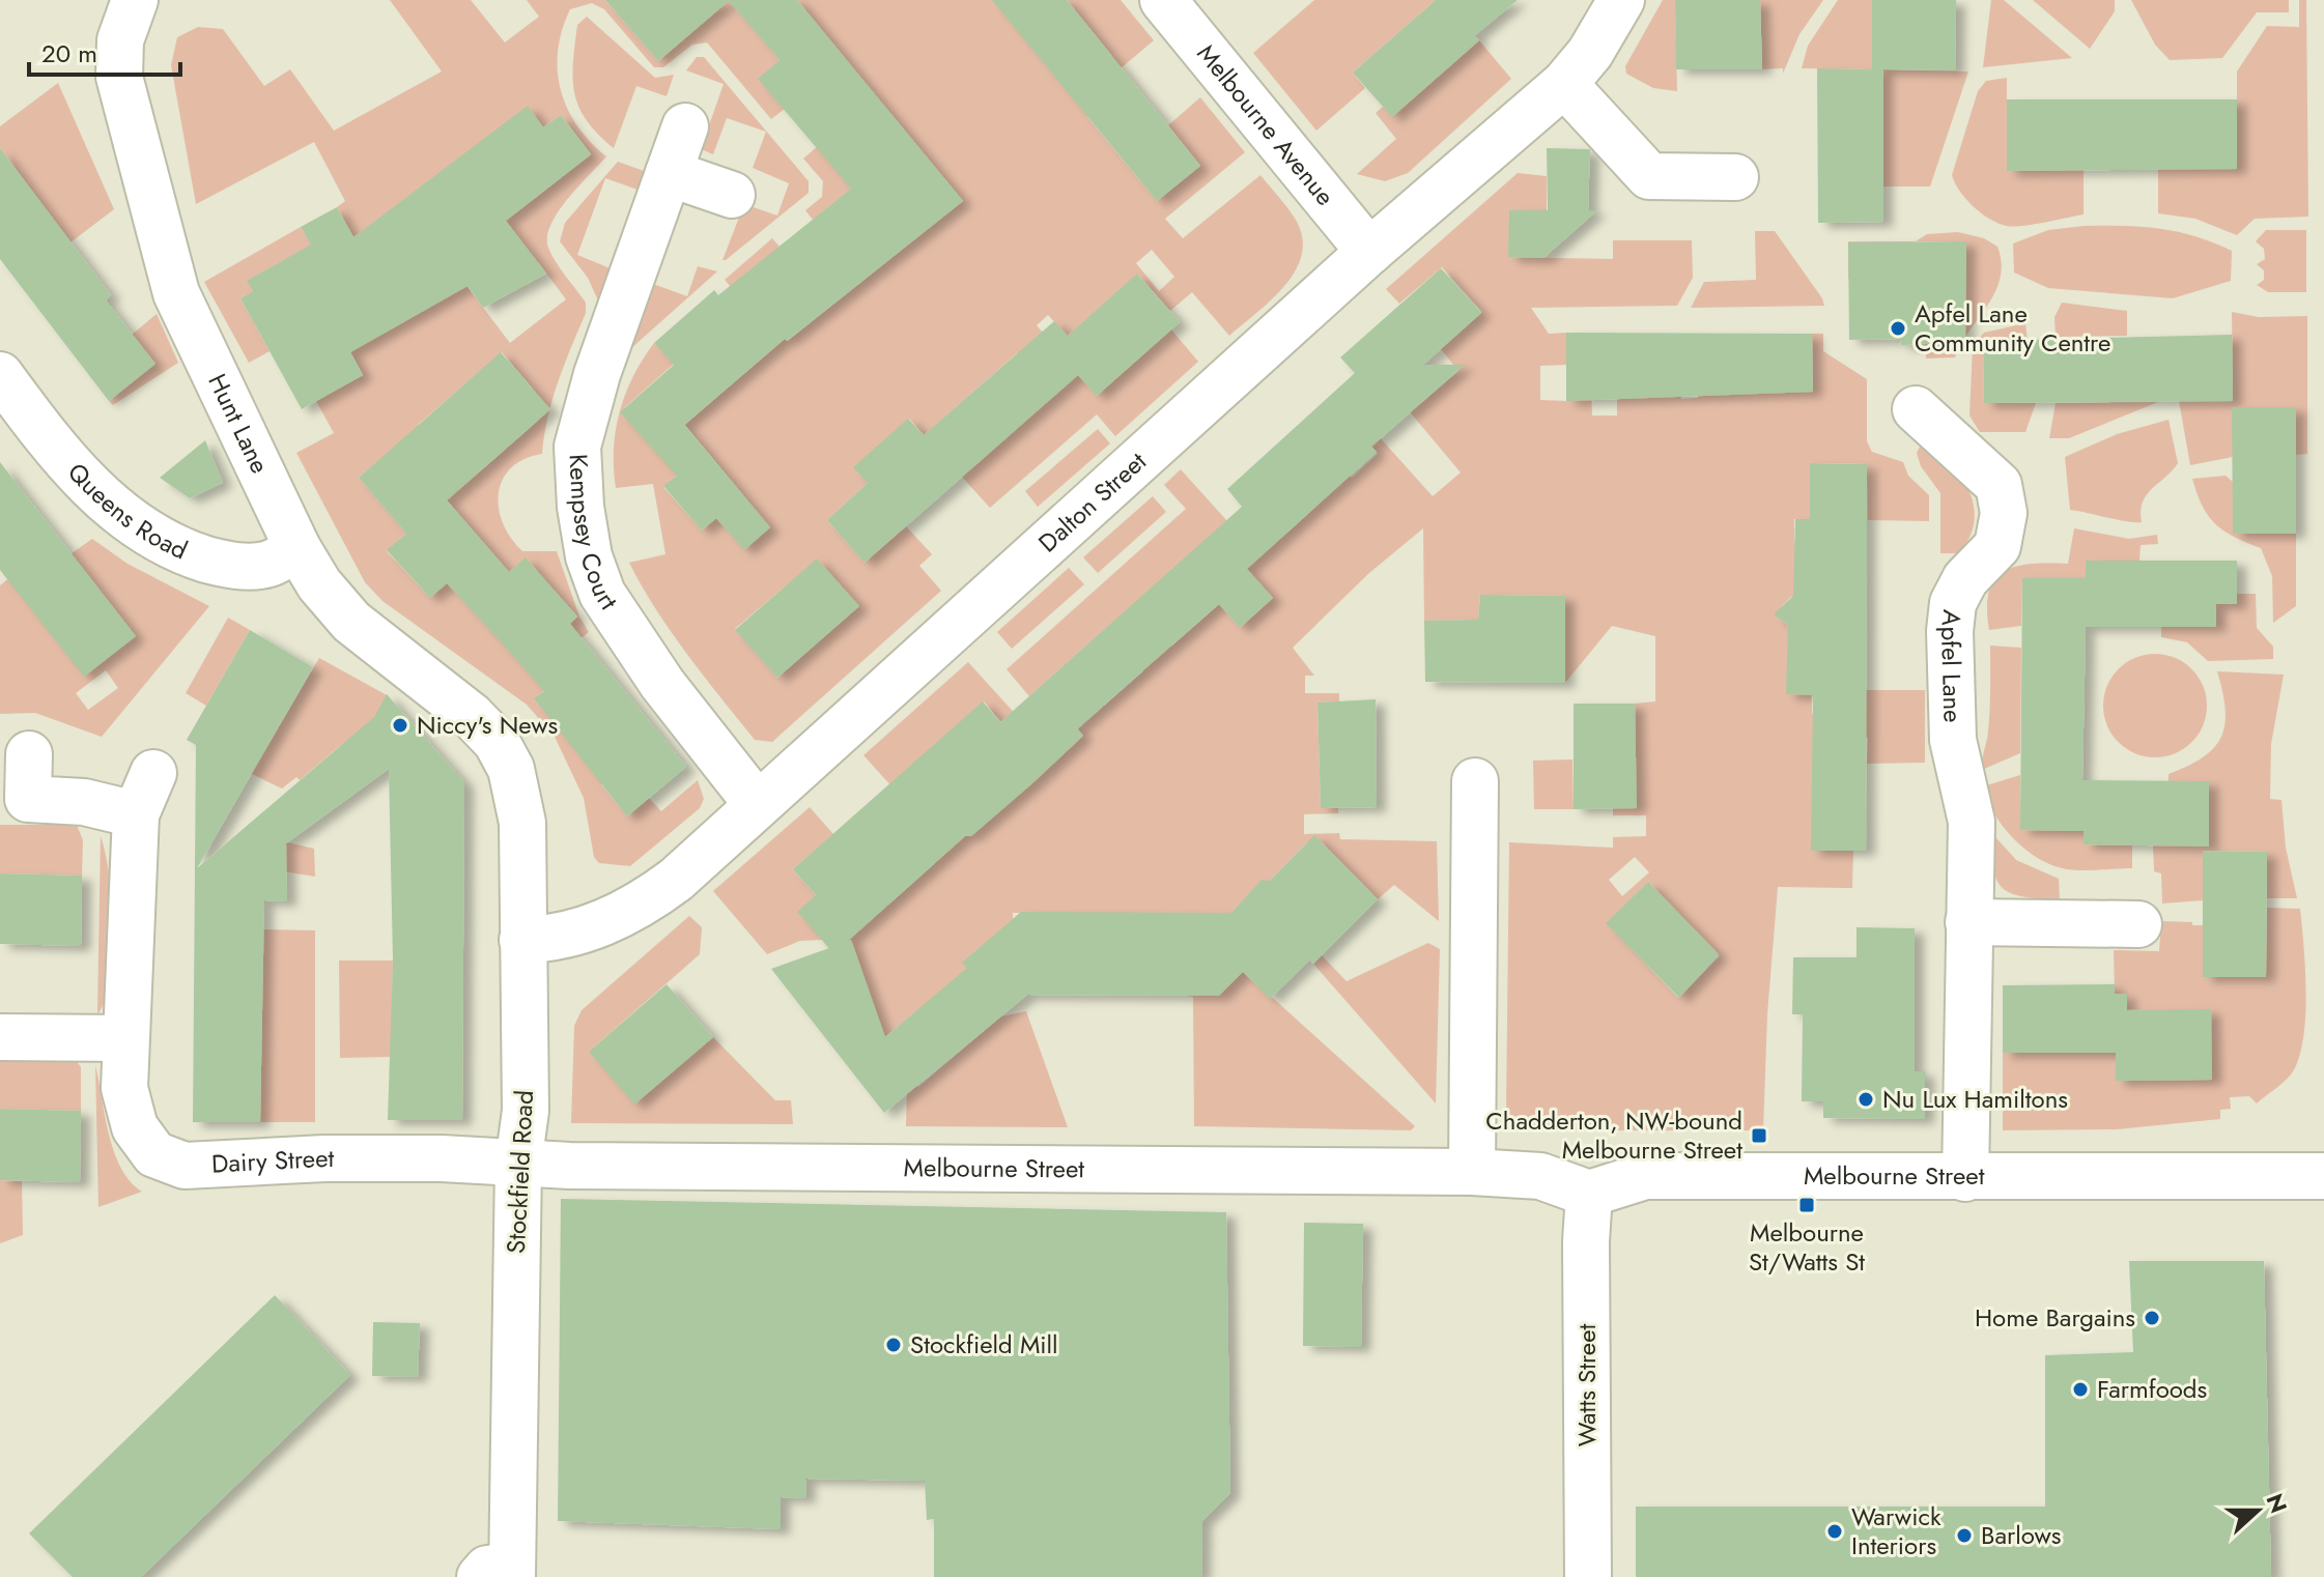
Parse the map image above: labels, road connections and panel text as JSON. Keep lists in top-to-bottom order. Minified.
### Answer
{"streets":{"street":["Melbourne Avenue","Hunt Lane","Dalton Street","Queens Road","Kempsey Court","Apfel Lane","Dairy Street","Melbourne Street","Stockfield Road","Watts Street"]},"crossings":[["Melbourne Avenue","Dalton Street"],["Hunt Lane","Queens Road"],["Hunt Lane","Stockfield Road"],["Dalton Street","Kempsey Court"],["Dalton Street","Stockfield Road"],["Apfel Lane","Melbourne Street"],["Dairy Street","Melbourne Street"],["Dairy Street","Stockfield Road"],["Melbourne Street","Stockfield Road"],["Melbourne Street","Watts Street"]],"places":{"other":["Apfel Lane Community Centre","Niccy's News","Nu Lux Hamiltons","Home Bargains","Stockfield Mill","Farmfoods","Warwick Interiors","Barlows"],"transit":["Chadderton, NW-bound Melbourne Street","Melbourne St/Watts St"]},"scale_bar":"20 m","north":"right"}
